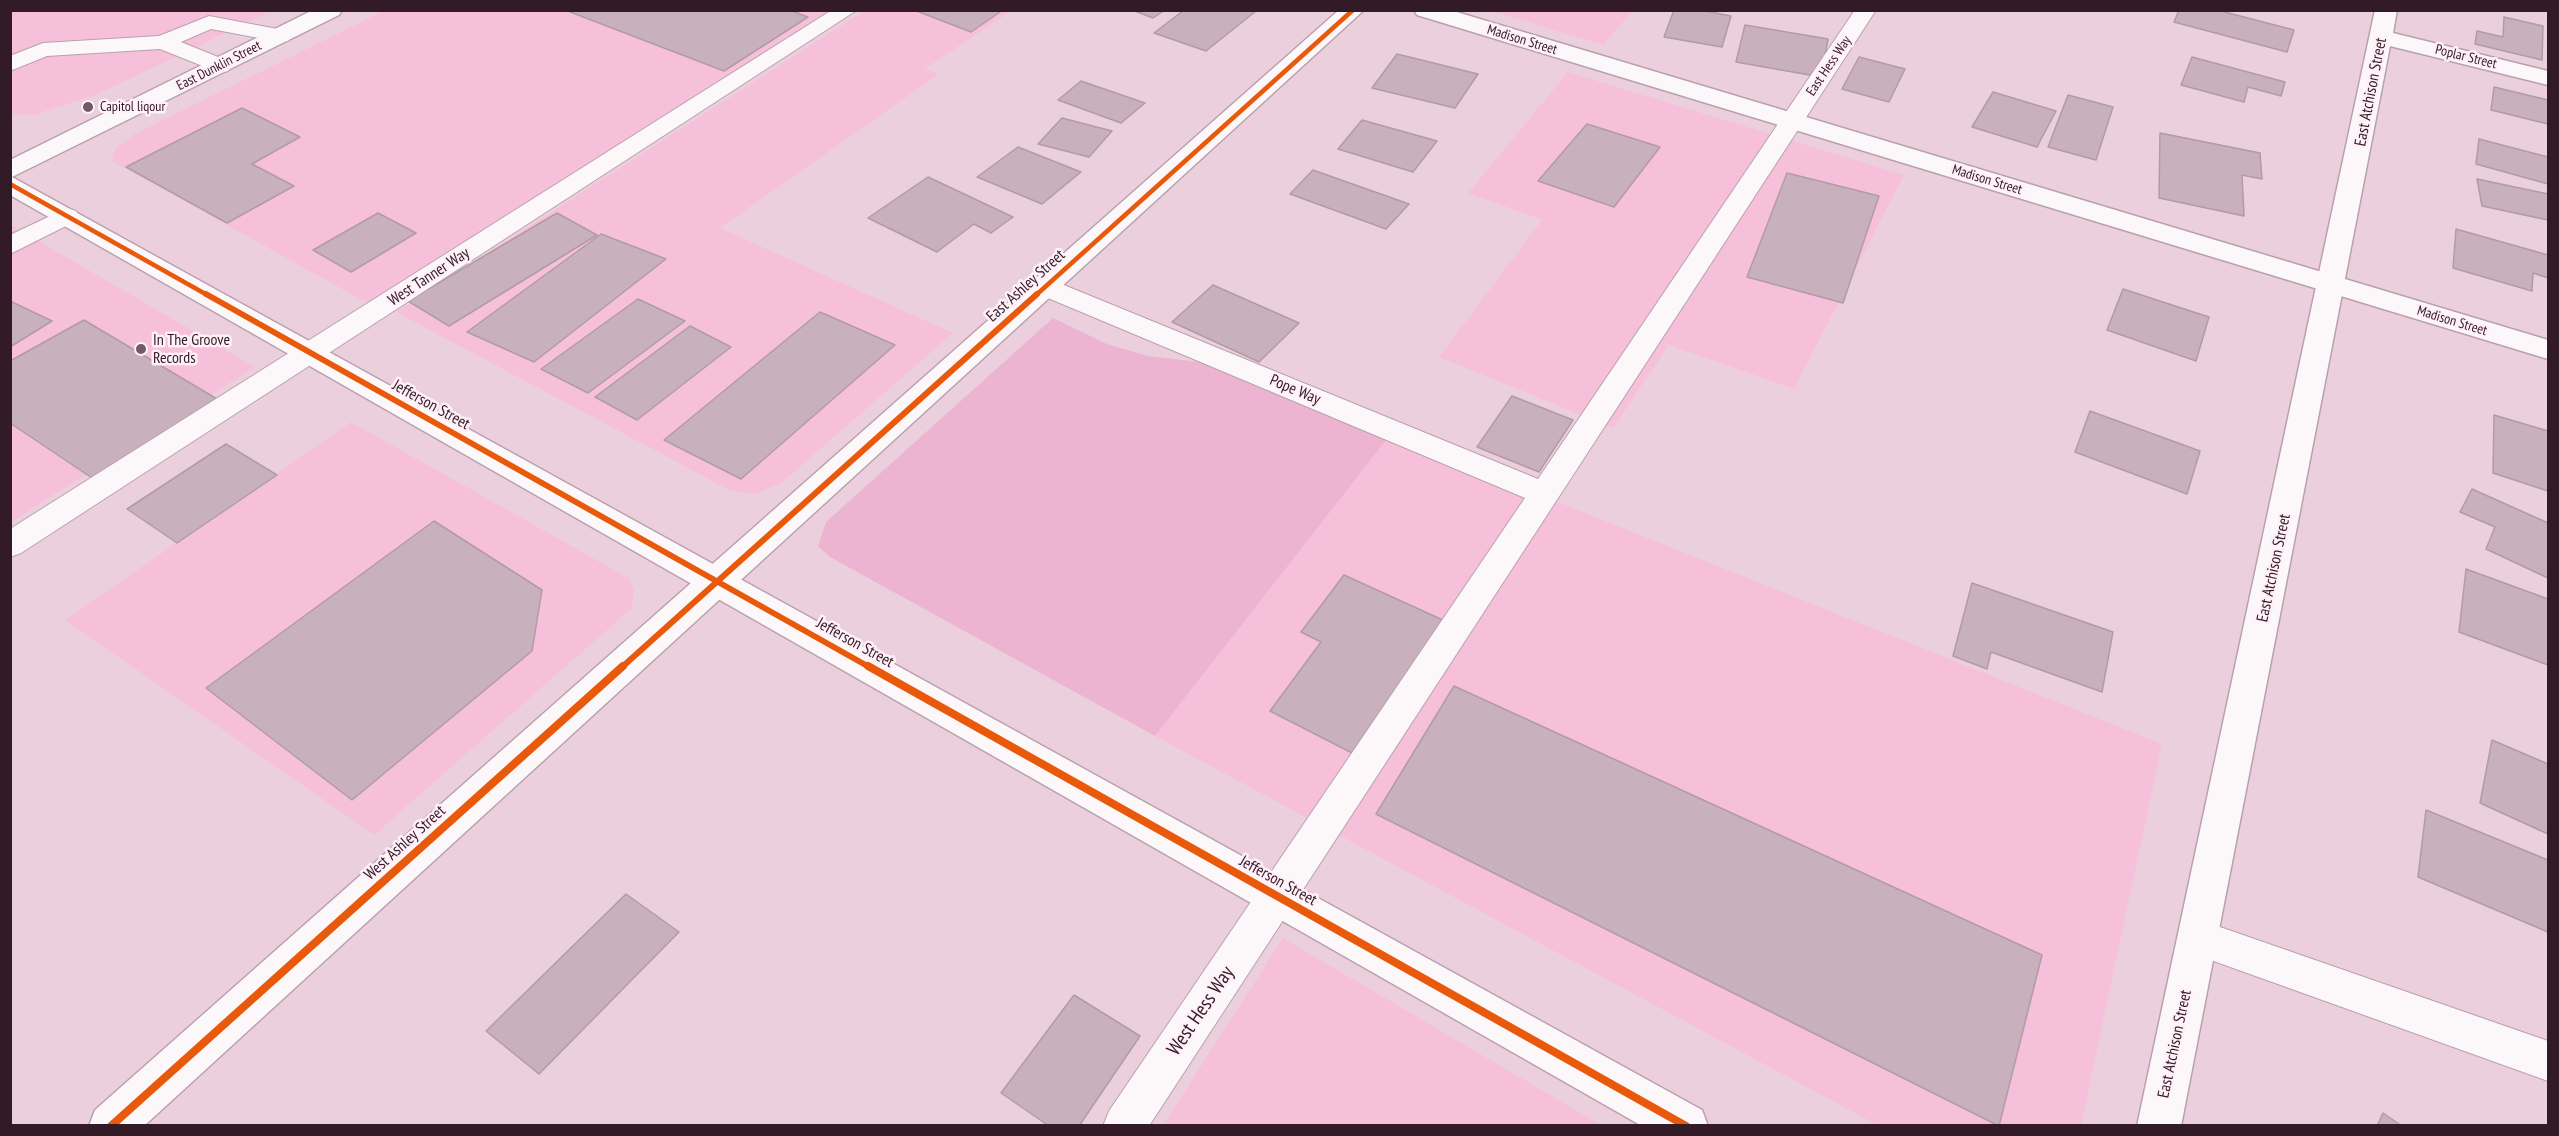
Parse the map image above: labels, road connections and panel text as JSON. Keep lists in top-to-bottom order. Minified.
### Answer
{"streets":{"street":["Madison Street","Poplar Street","East Dunklin Street","East Atchison Street","East Ashley Street","Jefferson Street","West Ashley Street"],"lane":["East Hess Way","West Tanner Way","Pope Way","West Hess Way"]},"crossings":[["Madison Street","East Hess Way"],["Madison Street","East Atchison Street"],["Poplar Street","East Atchison Street"],["East Hess Way","Pope Way"],["East Hess Way","West Hess Way"],["West Tanner Way","Jefferson Street"],["East Ashley Street","Pope Way"],["East Ashley Street","Jefferson Street"],["East Ashley Street","West Ashley Street"],["Pope Way","West Hess Way"],["Jefferson Street","West Ashley Street"],["Jefferson Street","West Hess Way"]],"places":["Capitol liqour","In The Groove Records"]}
